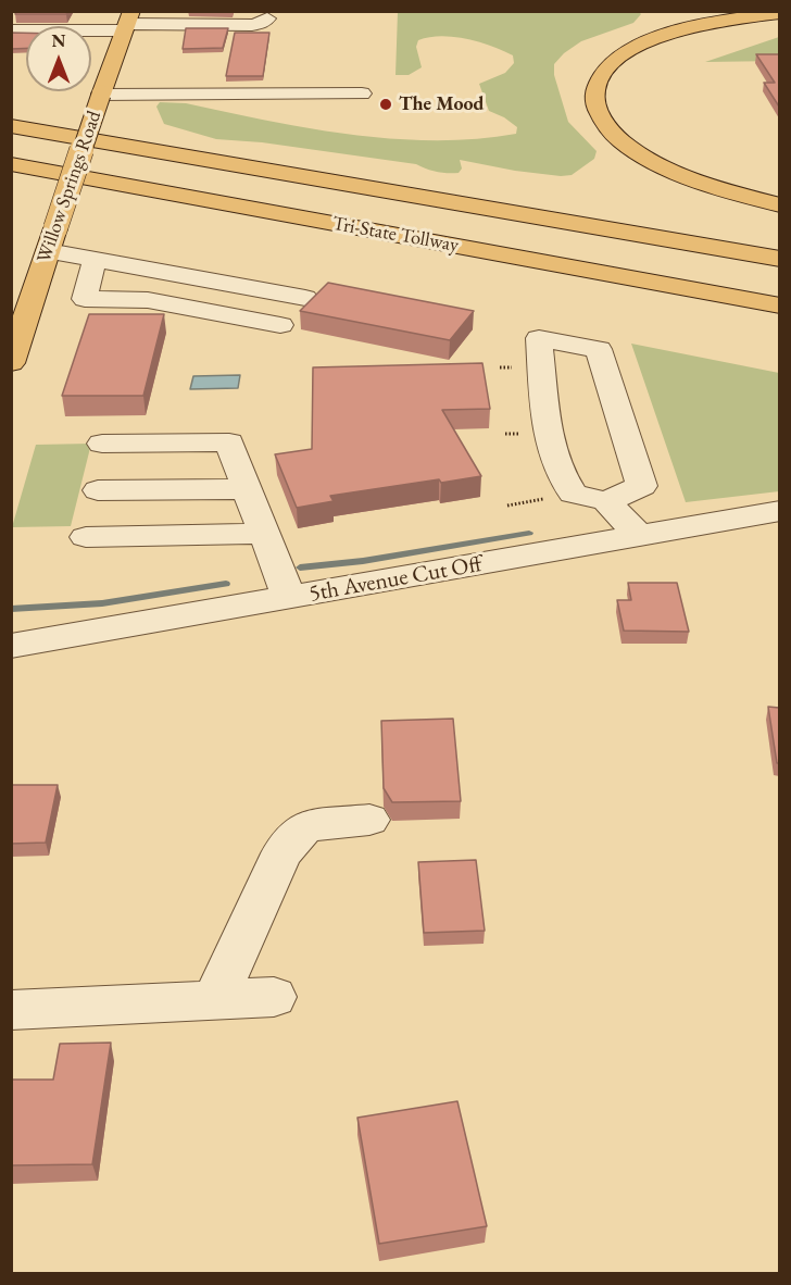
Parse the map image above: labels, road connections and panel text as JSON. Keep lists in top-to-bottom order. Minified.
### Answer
{"streets":{"main road":["Willow Springs Road","Tri-State Tollway"],"street":["5th Avenue Cut Off"]},"places":["The Mood"],"north":"top"}
